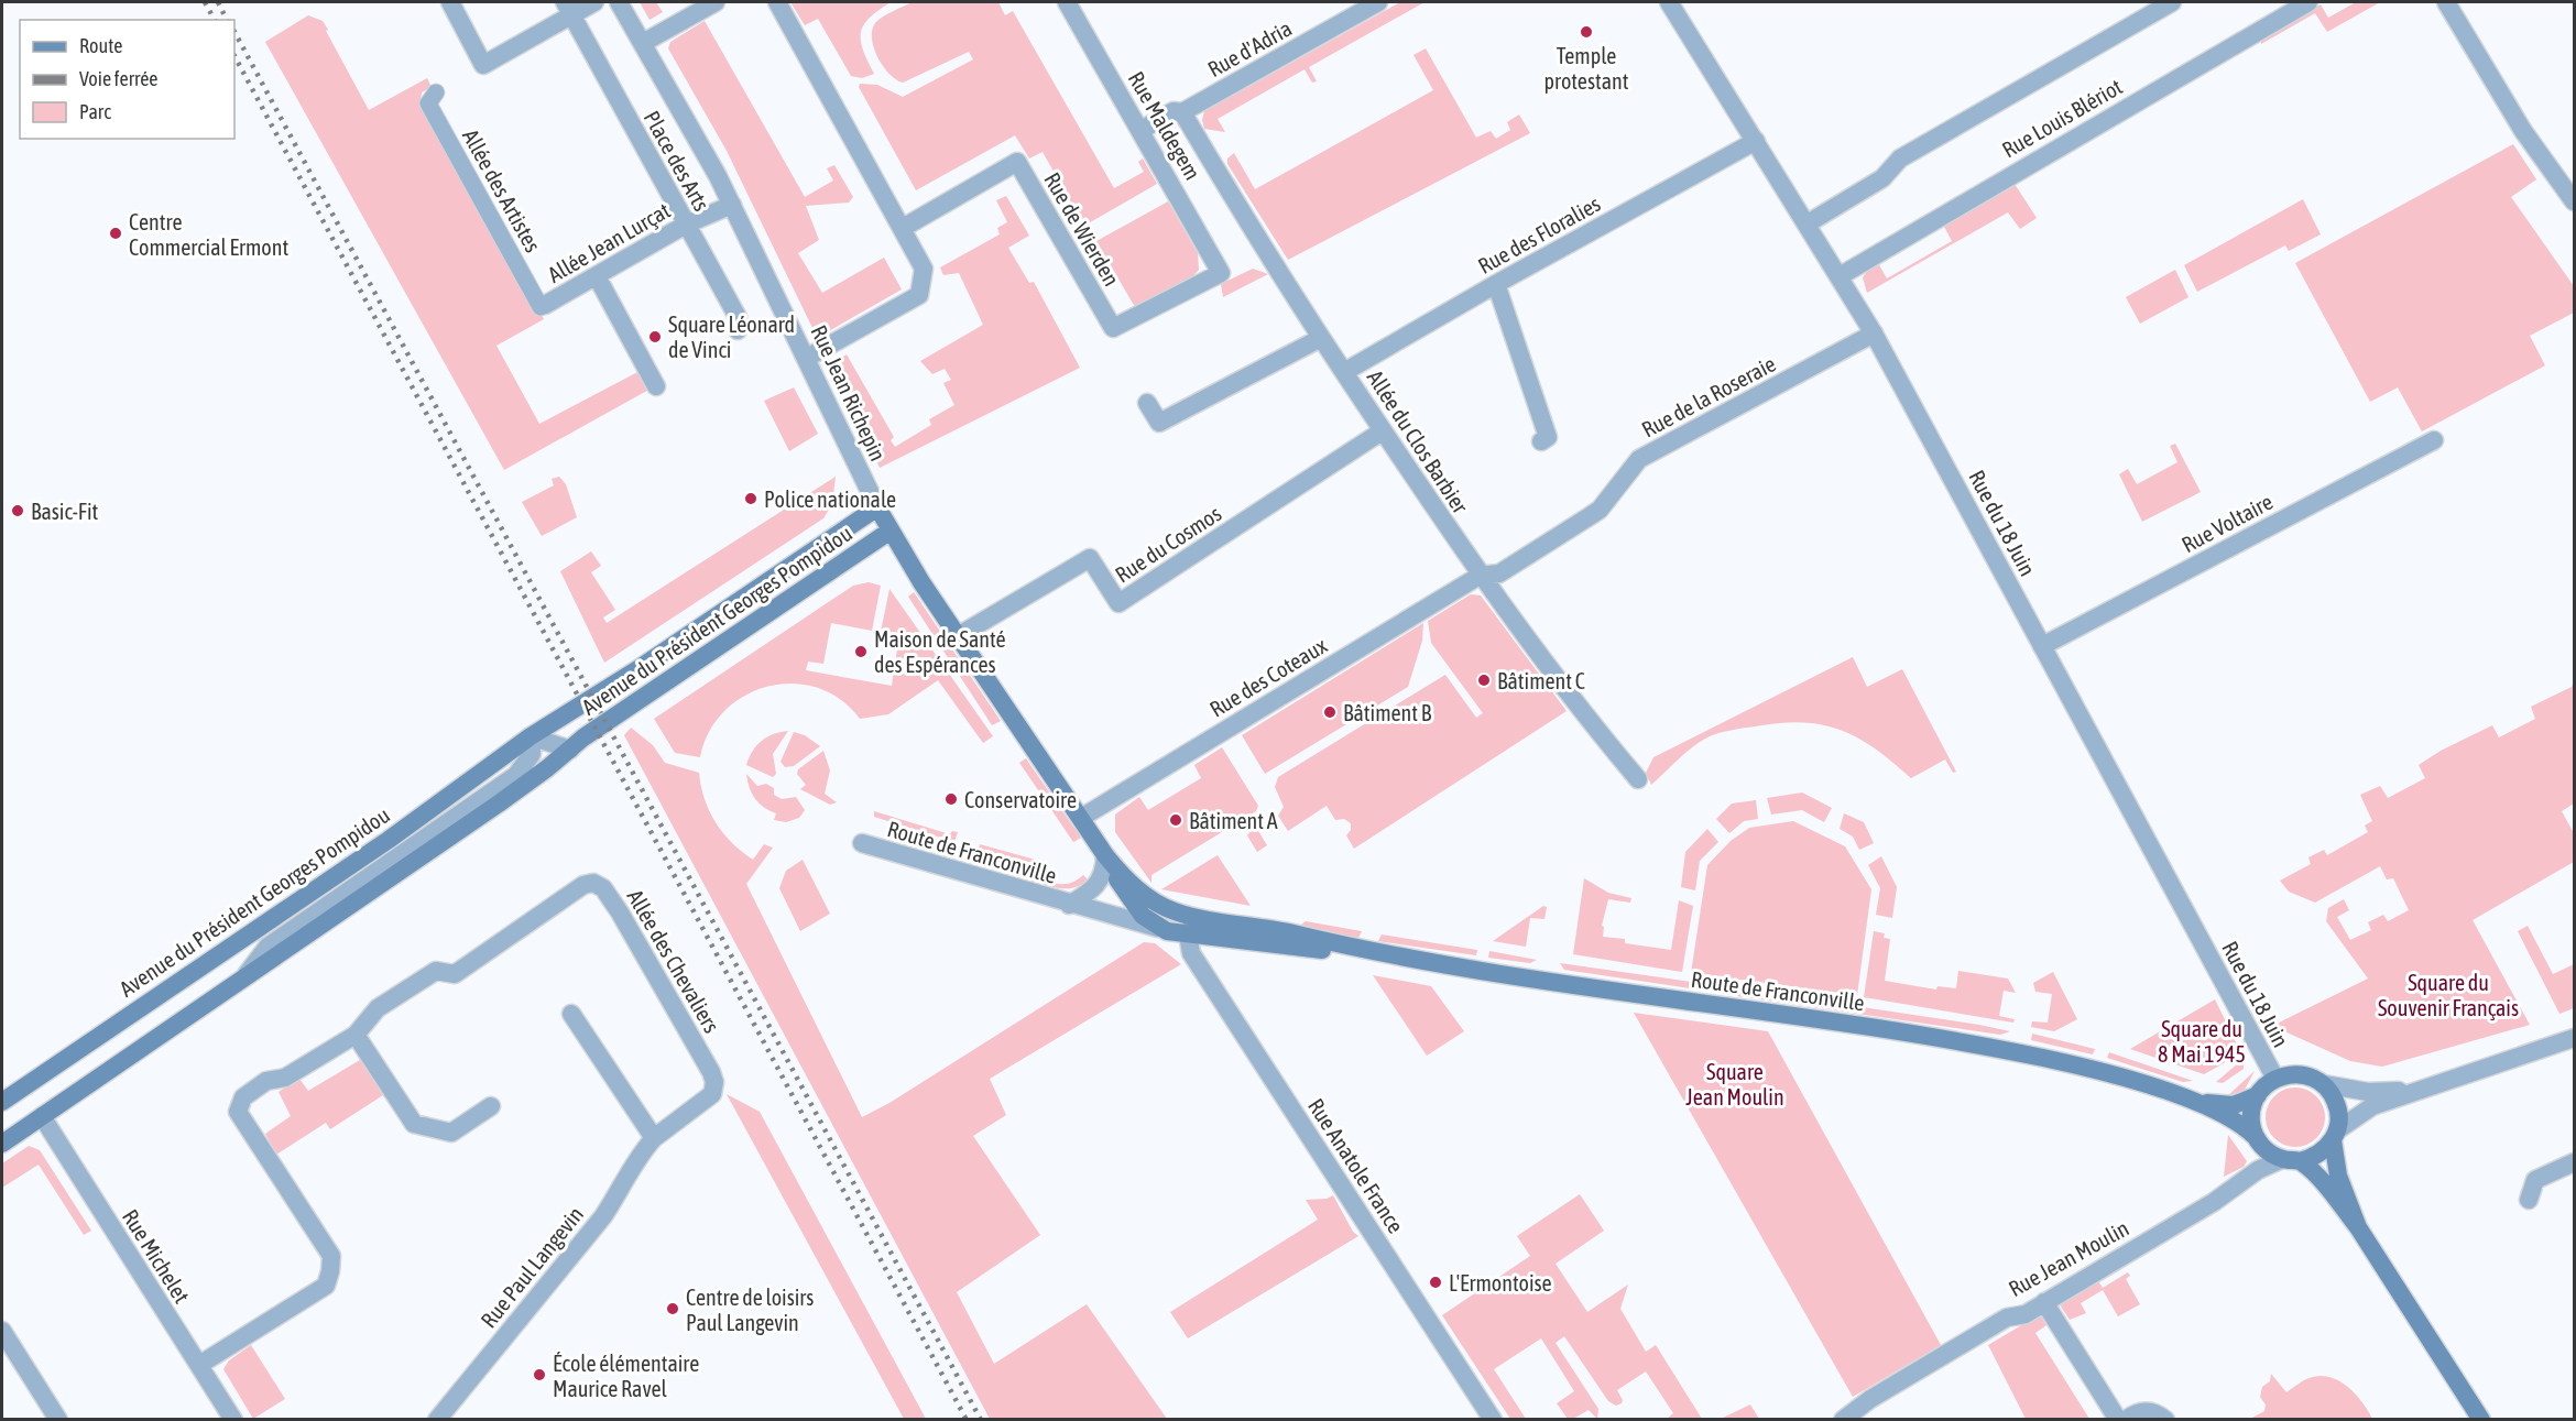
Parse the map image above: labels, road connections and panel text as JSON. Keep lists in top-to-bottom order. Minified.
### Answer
{"streets":{"main road":["Rue Jean Richepin","Avenue du Président Georges Pompidou","Route de Franconville"],"street":["Rue d'Adria","Rue Louis Blériot","Rue Maldegem","Place des Arts","Allée des Artistes","Rue de Wierden","Rue des Floralies","Allée Jean Lurçat","Rue de la Roseraie","Allée du Clos Barbier","Rue du 18 Juin","Rue Voltaire","Rue du Cosmos","Rue des Coteaux","Allée des Chevaliers","Rue Anatole France","Rue Michelet","Rue Jean Moulin","Rue Paul Langevin"]},"crossings":[["Rue d'Adria","Rue Maldegem"],["Rue d'Adria","Allée du Clos Barbier"],["Rue Louis Blériot","Rue du 18 Juin"],["Rue Maldegem","Rue de Wierden"],["Place des Arts","Allée Jean Lurçat"],["Allée des Artistes","Allée Jean Lurçat"],["Rue des Floralies","Allée du Clos Barbier"],["Rue des Floralies","Rue du 18 Juin"],["Allée Jean Lurçat","Rue Jean Richepin"],["Rue Jean Richepin","Rue du Cosmos"],["Rue Jean Richepin","Avenue du Président Georges Pompidou"],["Rue Jean Richepin","Rue des Coteaux"],["Rue Jean Richepin","Route de Franconville"],["Rue de la Roseraie","Allée du Clos Barbier"],["Rue de la Roseraie","Rue du 18 Juin"],["Rue de la Roseraie","Rue des Coteaux"],["Allée du Clos Barbier","Rue du Cosmos"],["Allée du Clos Barbier","Rue des Coteaux"],["Rue du 18 Juin","Rue Voltaire"],["Rue du 18 Juin","Route de Franconville"],["Rue du 18 Juin","Rue Jean Moulin"],["Avenue du Président Georges Pompidou","Rue Michelet"],["Route de Franconville","Rue Anatole France"],["Route de Franconville","Rue Jean Moulin"],["Allée des Chevaliers","Rue Michelet"],["Allée des Chevaliers","Rue Paul Langevin"]],"parks":["Square du Souvenir Français","Square du 8 Mai 1945","Square Jean Moulin"],"places":["Temple protestant","Centre Commercial Ermont","Square Léonard de Vinci","Police nationale","Basic-Fit","Maison de Santé des Espérances","Bâtiment C","Bâtiment B","Conservatoire","Bâtiment A","L'Ermontoise","Centre de loisirs Paul Langevin","École élémentaire Maurice Ravel"],"legend":["Route","Voie ferrée","Parc"]}
